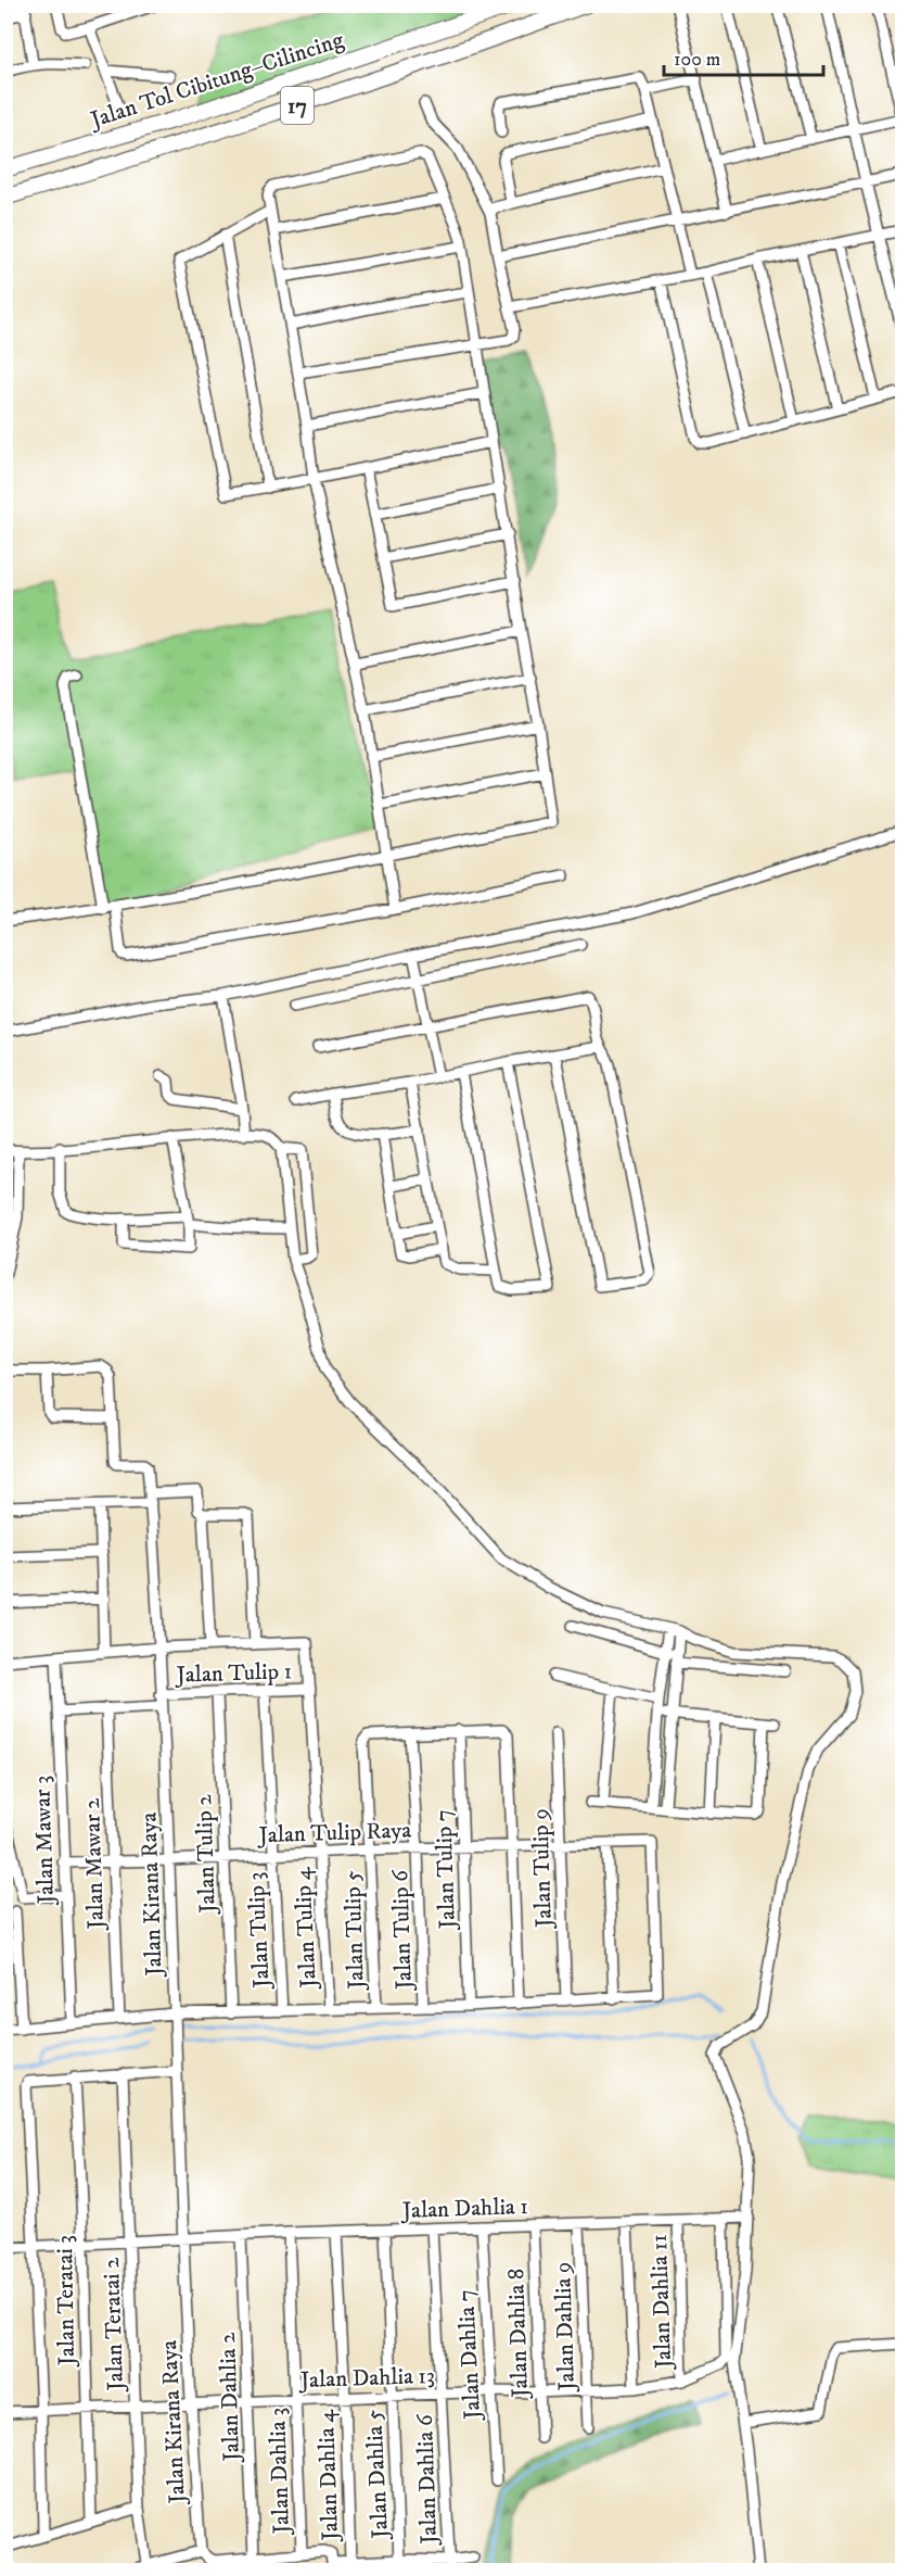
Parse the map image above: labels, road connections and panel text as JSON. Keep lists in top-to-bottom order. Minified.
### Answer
{"streets":{"highway":["Jalan Tol Cibitung–Cilincing","17"],"street":["Jalan Tulip 1","Jalan Tulip Raya","Jalan Mawar 3","Jalan Tulip 2","Jalan Mawar 2","Jalan Tulip 9","Jalan Tulip 7","Jalan Kirana Raya","Jalan Tulip 4","Jalan Tulip 3","Jalan Tulip 5","Jalan Tulip 6","Jalan Dahlia 1","Jalan Teratai 3","Jalan Dahlia 11","Jalan Teratai 2","Jalan Dahlia 9","Jalan Dahlia 8","Jalan Dahlia 7","Jalan Dahlia 13","Jalan Dahlia 2","Jalan Dahlia 3","Jalan Dahlia 5","Jalan Dahlia 4","Jalan Dahlia 6"]},"crossings":[["Jalan Tulip 1","Jalan Tulip 2"],["Jalan Tulip 1","Jalan Kirana Raya"],["Jalan Tulip 1","Jalan Tulip 4"],["Jalan Tulip 1","Jalan Tulip 3"],["Jalan Tulip Raya","Jalan Mawar 3"],["Jalan Tulip Raya","Jalan Tulip 2"],["Jalan Tulip Raya","Jalan Mawar 2"],["Jalan Tulip Raya","Jalan Tulip 9"],["Jalan Tulip Raya","Jalan Tulip 7"],["Jalan Tulip Raya","Jalan Kirana Raya"],["Jalan Tulip Raya","Jalan Tulip 4"],["Jalan Tulip Raya","Jalan Tulip 3"],["Jalan Tulip Raya","Jalan Tulip 5"],["Jalan Tulip Raya","Jalan Tulip 6"],["Jalan Kirana Raya","Jalan Dahlia 1"],["Jalan Kirana Raya","Jalan Dahlia 13"],["Jalan Tulip 5","Jalan Tulip 6"],["Jalan Dahlia 1","Jalan Teratai 3"],["Jalan Dahlia 1","Jalan Dahlia 11"],["Jalan Dahlia 1","Jalan Teratai 2"],["Jalan Dahlia 1","Jalan Dahlia 9"],["Jalan Dahlia 1","Jalan Dahlia 8"],["Jalan Dahlia 1","Jalan Dahlia 7"],["Jalan Dahlia 1","Jalan Dahlia 13"],["Jalan Dahlia 1","Jalan Dahlia 2"],["Jalan Dahlia 1","Jalan Dahlia 3"],["Jalan Dahlia 1","Jalan Dahlia 5"],["Jalan Dahlia 1","Jalan Dahlia 4"],["Jalan Dahlia 1","Jalan Dahlia 6"],["Jalan Teratai 3","Jalan Dahlia 13"],["Jalan Dahlia 11","Jalan Dahlia 13"],["Jalan Teratai 2","Jalan Dahlia 13"],["Jalan Dahlia 9","Jalan Dahlia 13"],["Jalan Dahlia 8","Jalan Dahlia 13"],["Jalan Dahlia 7","Jalan Dahlia 13"],["Jalan Dahlia 13","Jalan Dahlia 2"],["Jalan Dahlia 13","Jalan Dahlia 3"],["Jalan Dahlia 13","Jalan Dahlia 5"],["Jalan Dahlia 13","Jalan Dahlia 4"],["Jalan Dahlia 13","Jalan Dahlia 6"]],"scale_bar":"100 m"}
